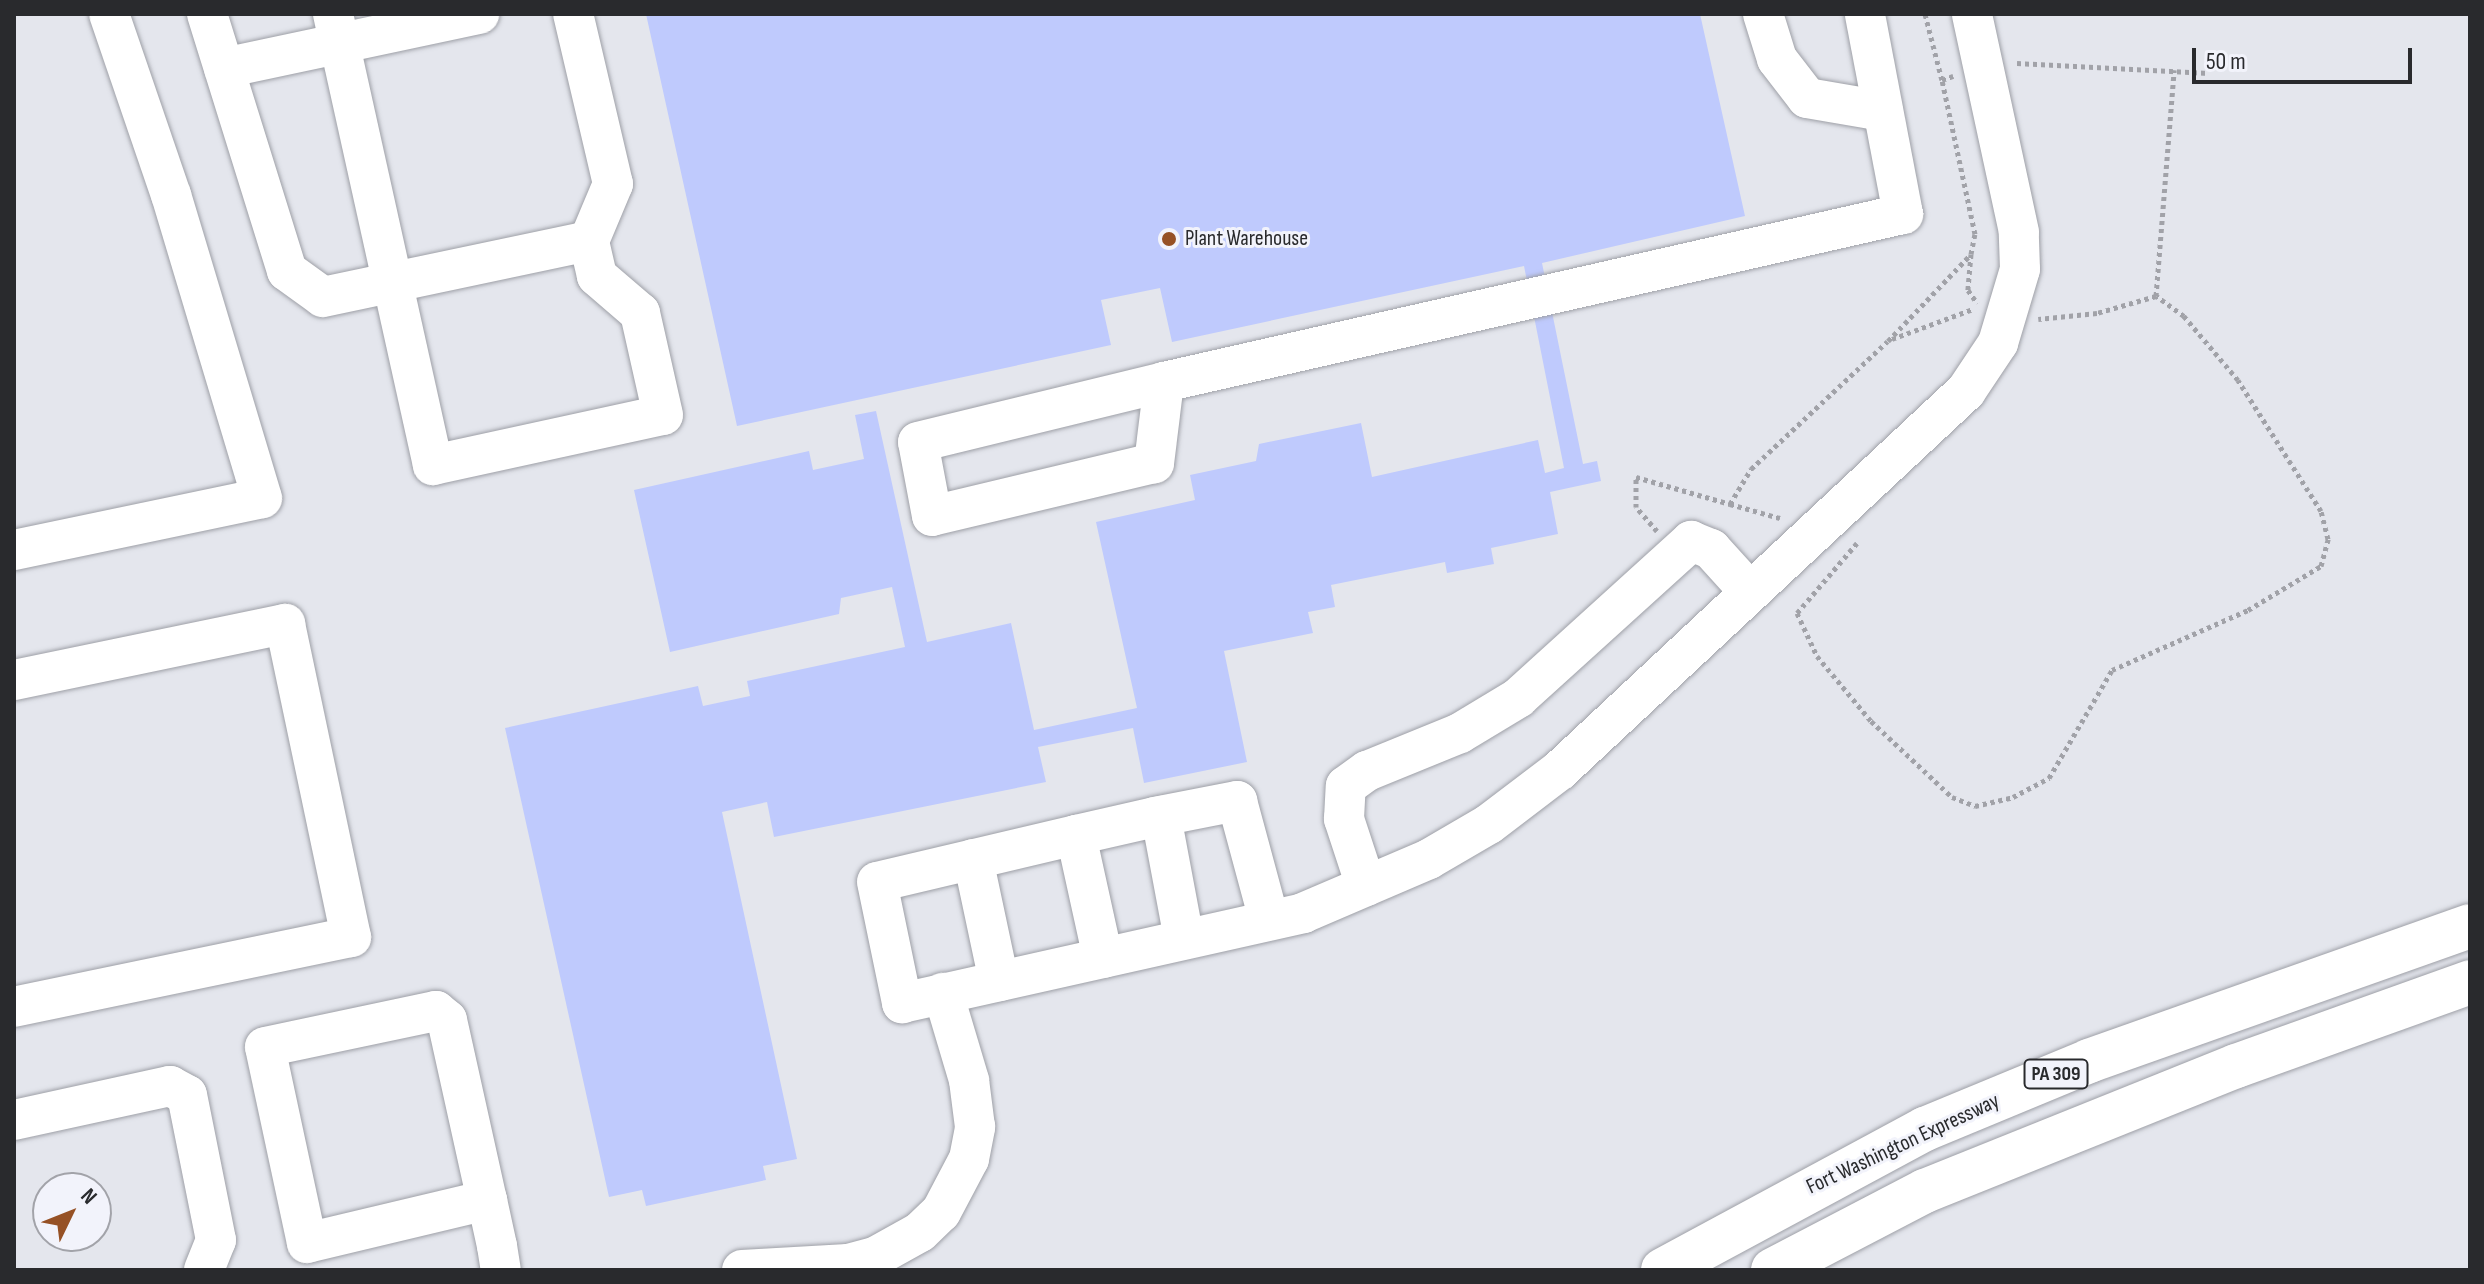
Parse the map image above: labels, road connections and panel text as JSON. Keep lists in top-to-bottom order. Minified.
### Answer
{"streets":{"highway":["PA 309","Fort Washington Expressway"]},"places":["Plant Warehouse"],"scale_bar":"50 m","north":"top right"}
